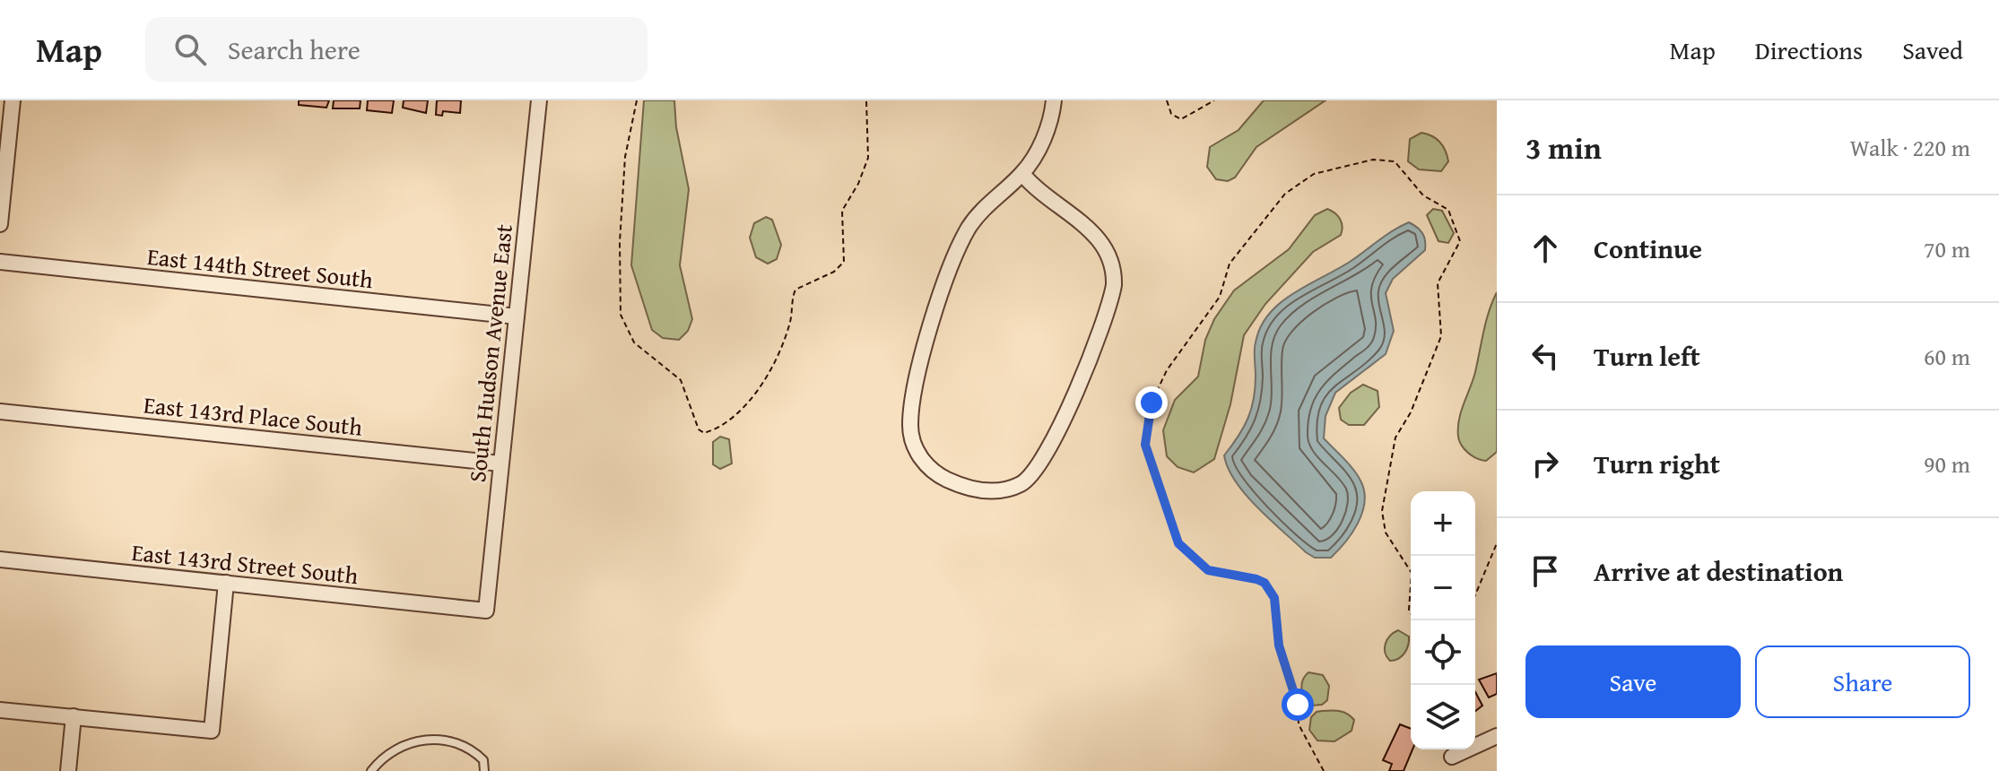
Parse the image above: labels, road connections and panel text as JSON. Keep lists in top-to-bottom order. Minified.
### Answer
{"streets":{"street":["East 144th Street South","South Hudson Avenue East","East 143rd Place South","East 143rd Street South"]},"crossings":[["East 144th Street South","South Hudson Avenue East"],["South Hudson Avenue East","East 143rd Place South"],["South Hudson Avenue East","East 143rd Street South"]],"page":{"header":"Map","search":"Search here","nav":["Map","Directions","Saved"],"heading":["3 min","Walk · 220 m"],"list":[["Continue","70 m"],["Turn left","60 m"],["Turn right","90 m"],"Arrive at destination"],"map_buttons":["+","−"],"buttons":["Save","Share"]}}
